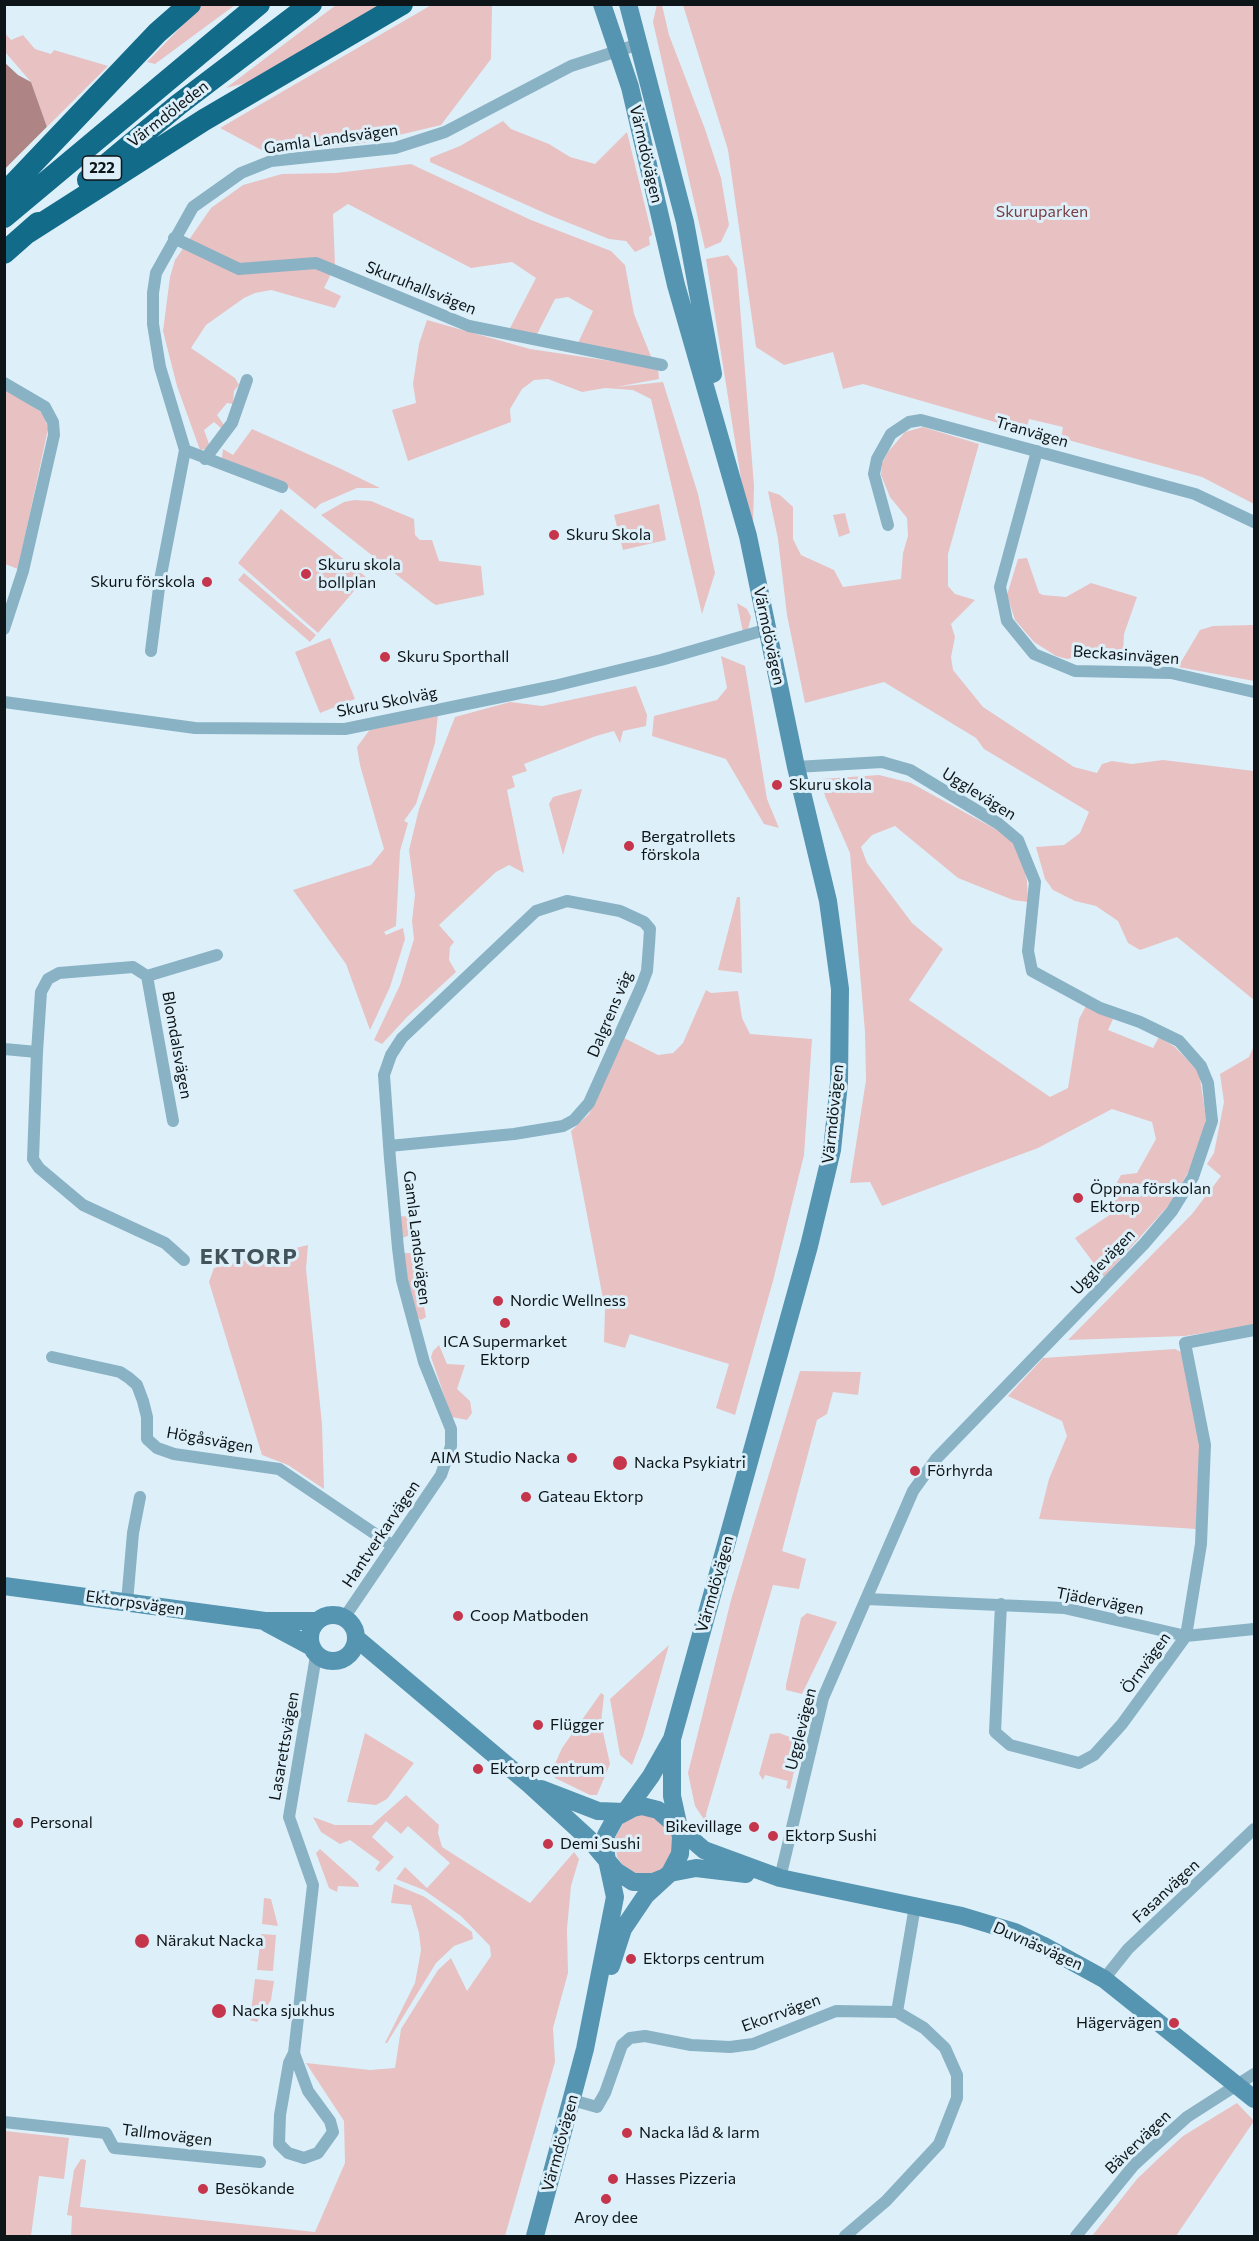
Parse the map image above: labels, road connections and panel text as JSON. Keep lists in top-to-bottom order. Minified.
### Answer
{"streets":{"highway":["Värmdöleden","222"],"main road":["Värmdövägen","Ektorpsvägen","Duvnäsvägen"],"street":["Gamla Landsvägen","Skuruhallsvägen","Tranvägen","Beckasinvägen","Skuru Skolväg","Ugglevägen","Dalgrens väg","Blomdalsvägen","Högåsvägen","Hantverkarvägen","Tjädervägen","Örnvägen","Lasarettsvägen","Fasanvägen","Ekorrvägen","Tallmovägen","Bävervägen"]},"crossings":[["Gamla Landsvägen","Värmdövägen"],["Gamla Landsvägen","Skuruhallsvägen"],["Gamla Landsvägen","Dalgrens väg"],["Gamla Landsvägen","Hantverkarvägen"],["Värmdövägen","Skuru Skolväg"],["Värmdövägen","Ugglevägen"],["Värmdövägen","Duvnäsvägen"],["Värmdövägen","Ekorrvägen"],["Tranvägen","Beckasinvägen"],["Ugglevägen","Tjädervägen"],["Ugglevägen","Duvnäsvägen"],["Högåsvägen","Hantverkarvägen"],["Hantverkarvägen","Ektorpsvägen"],["Hantverkarvägen","Lasarettsvägen"],["Tjädervägen","Örnvägen"],["Ektorpsvägen","Lasarettsvägen"],["Fasanvägen","Duvnäsvägen"],["Duvnäsvägen","Bävervägen"]],"districts":["EKTORP"],"parks":["Skuruparken"],"places":["Skuru Skola","Skuru skola bollplan","Skuru förskola","Skuru Sporthall","Skuru skola","Bergatrollets förskola","Öppna förskolan Ektorp","Nordic Wellness","ICA Supermarket Ektorp","AIM Studio Nacka","Nacka Psykiatri","Förhyrda","Gateau Ektorp","Coop Matboden","Flügger","Ektorp centrum","Personal","Bikevillage","Ektorp Sushi","Demi Sushi","Närakut Nacka","Ektorps centrum","Nacka sjukhus","Hägervägen","Nacka låd & larm","Hasses Pizzeria","Besökande","Aroy dee"]}
